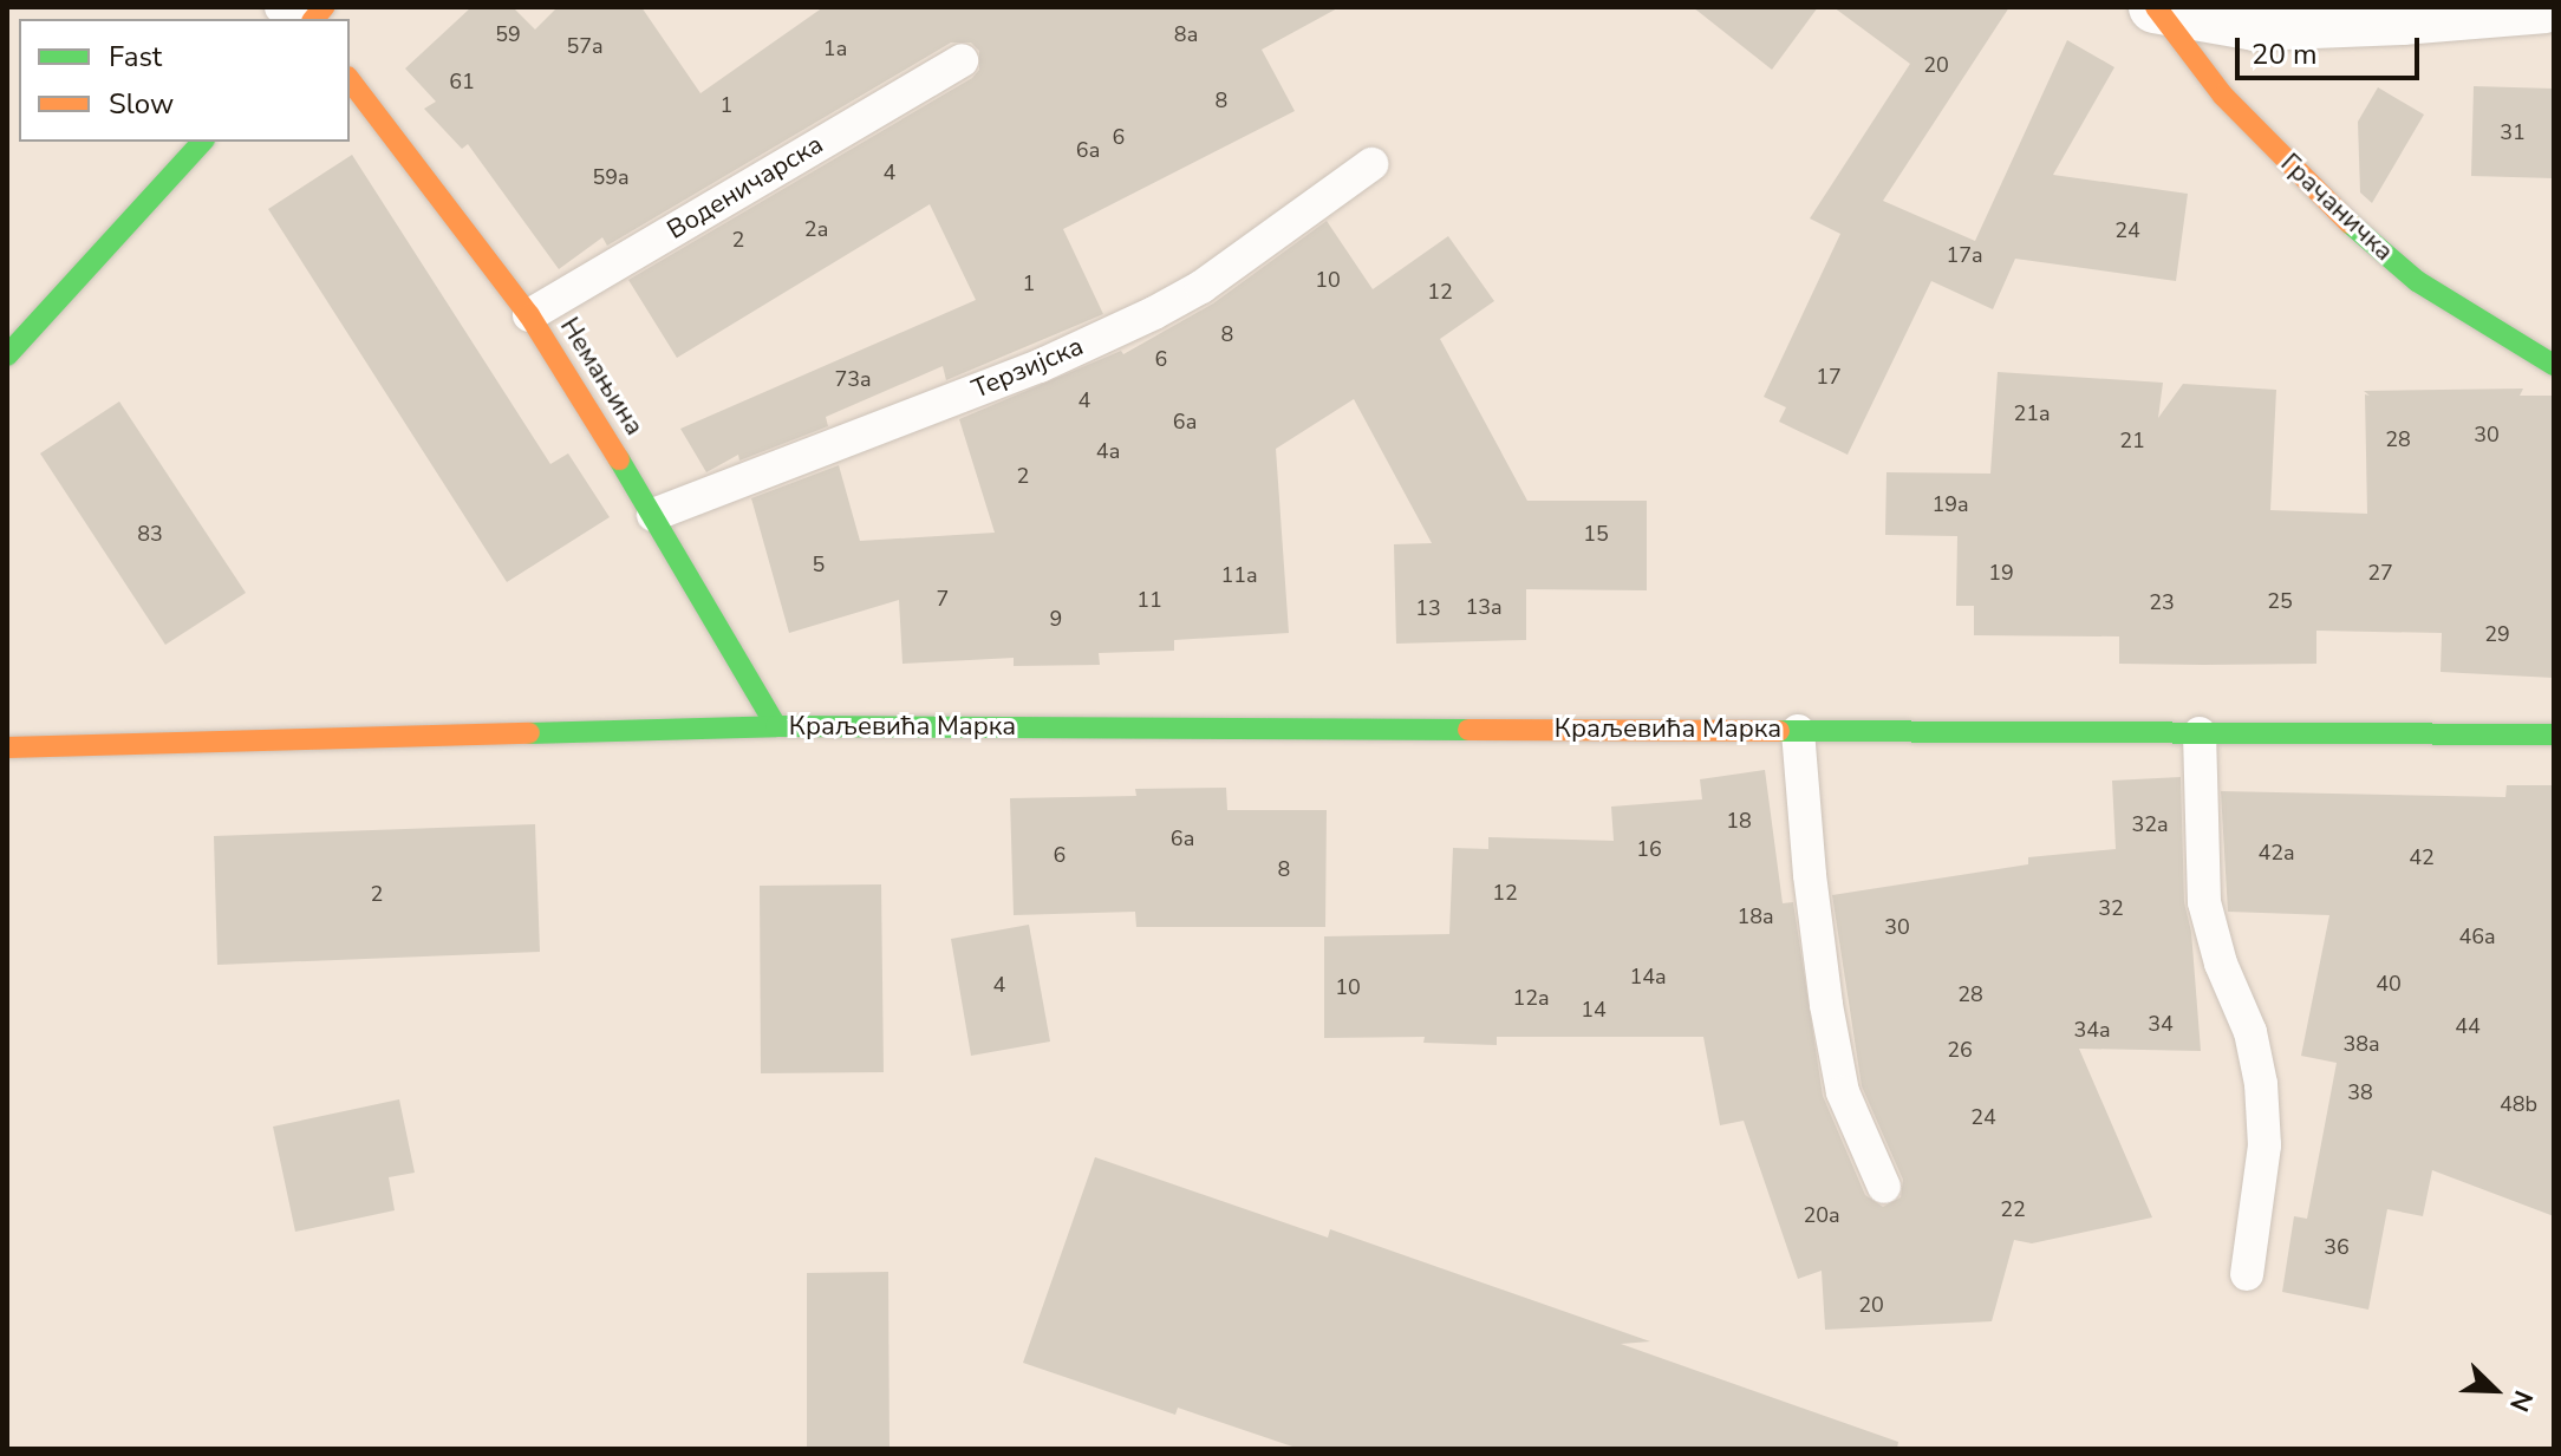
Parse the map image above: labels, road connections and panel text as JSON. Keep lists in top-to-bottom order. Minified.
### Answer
{"streets":{"main road":["Грачаничка","Немањина","Краљевића Марка"],"lane":["Воденичарска","Терзијска"]},"crossings":[["Воденичарска","Немањина"],["Терзијска","Немањина"],["Немањина","Краљевића Марка"]],"house_numbers":["59","8a","57a","1a","20","61","8","1","31","6","6a","4","59a","2a","24","2","17a","10","1","12","8","6","17","73a","4","21a","6a","30","28","21","4a","2","19a","83","15","5","19","27","11a","7","11","25","23","13a","13","9","29","18","32a","6a","16","42a","6","42","8","12","2","32","18a","30","46a","14a","40","4","10","28","12a","14","34","44","34a","38a","26","38","48b","24","22","20a","36","20"],"legend":["Fast","Slow"],"scale_bar":"20 m","north":"bottom right"}
